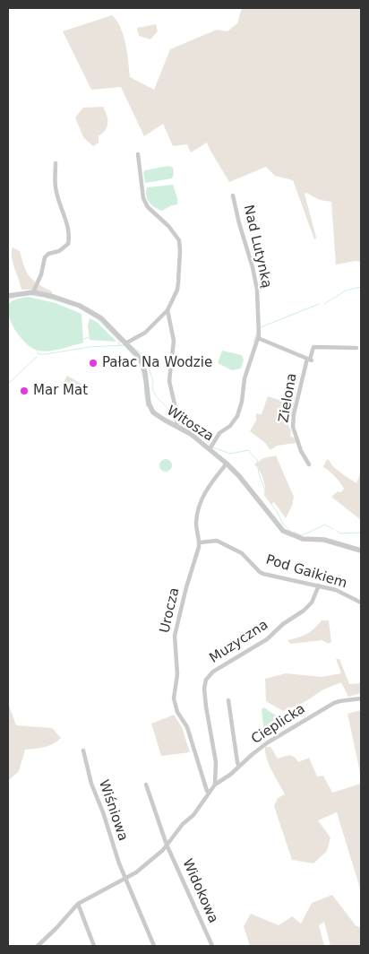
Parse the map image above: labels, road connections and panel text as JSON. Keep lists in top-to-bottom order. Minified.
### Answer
{"streets":{"street":["Nad Lutynką","Zielona","Witosza","Pod Gaikiem","Urocza","Muzyczna","Cieplicka","Wiśniowa","Widokowa"]},"crossings":[["Nad Lutynką","Witosza"],["Witosza","Urocza"],["Pod Gaikiem","Urocza"],["Pod Gaikiem","Muzyczna"],["Muzyczna","Cieplicka"]],"places":["Pałac Na Wodzie","Mar Mat"]}
